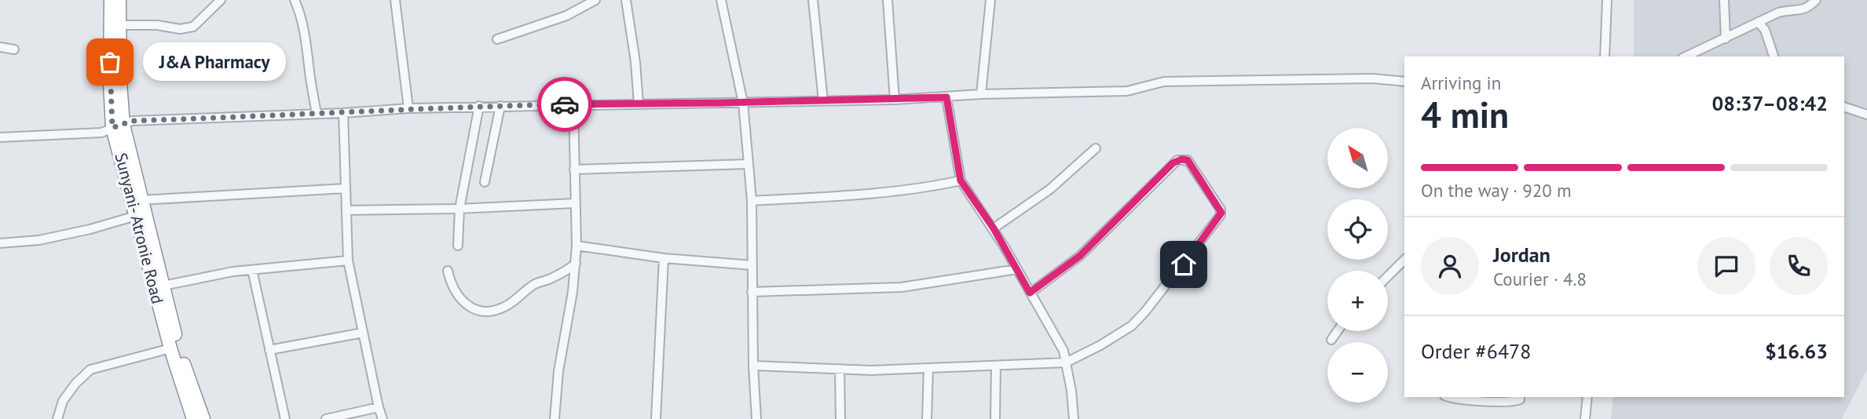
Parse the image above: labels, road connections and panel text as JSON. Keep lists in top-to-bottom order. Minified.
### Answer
{"streets":{"highway":["Sunyani- Atronie Road"]},"places":["J&A Pharmacy"],"north":"top left","page":{"bubble":"J&A Pharmacy","heading":["4 min","Arriving in","08:37–08:42"],"panel":["Jordan","Courier · 4.8","Order #6478","$16.63"],"map_buttons":["+","−"],"bar":"On the way · 920 m"}}
